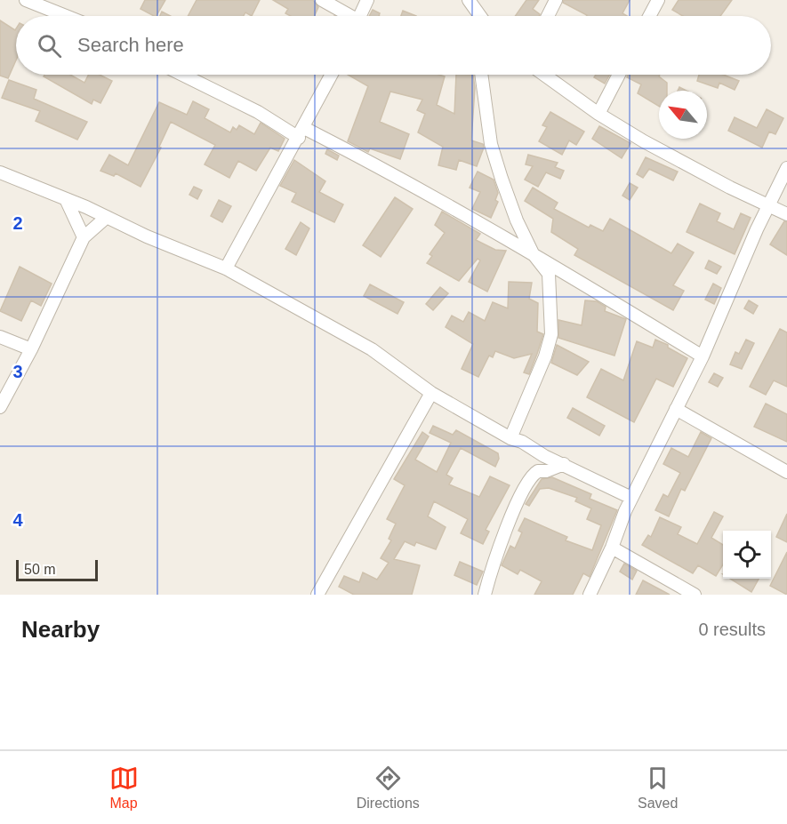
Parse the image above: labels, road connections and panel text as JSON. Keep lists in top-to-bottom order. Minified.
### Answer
{"scale_bar":"50 m","north":"top left","page":{"search":"Search here","scale":"50 m","heading":["Nearby","0 results"],"nav":["Map","Directions","Saved"]},"grid":{"rows":["2","3","4"]}}
